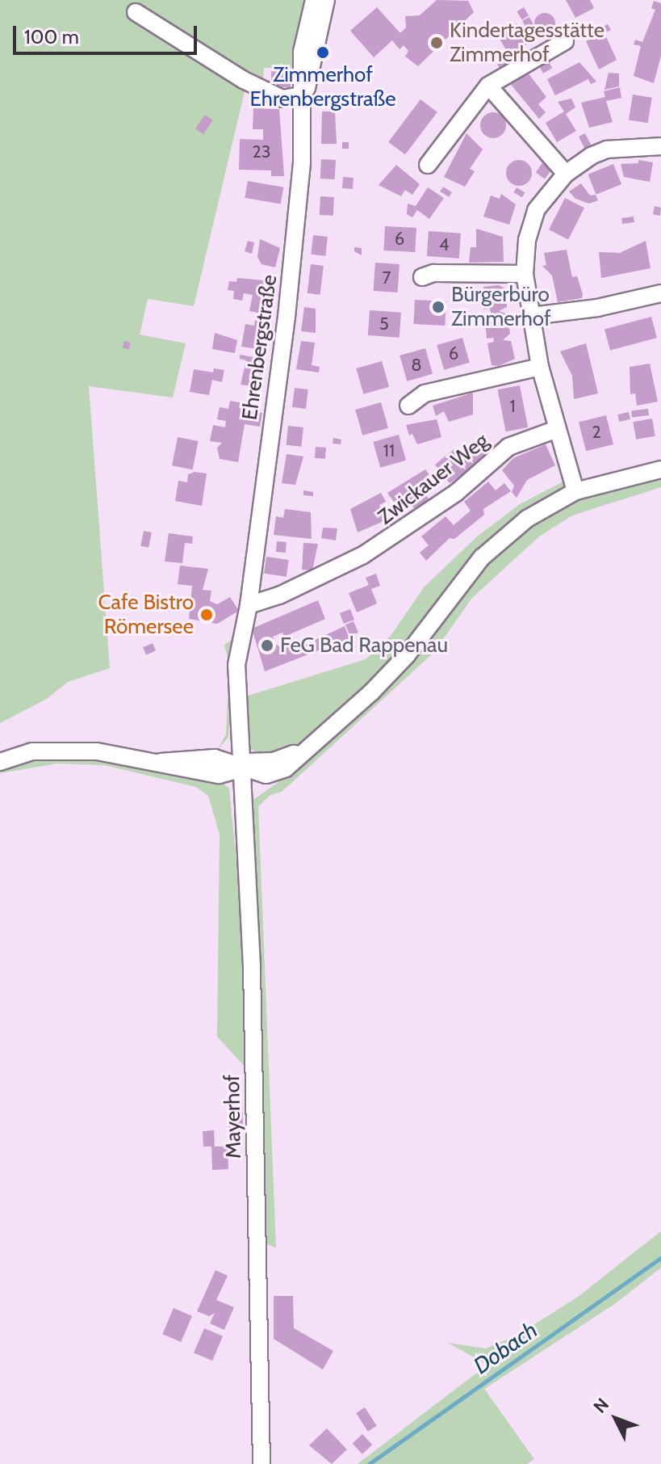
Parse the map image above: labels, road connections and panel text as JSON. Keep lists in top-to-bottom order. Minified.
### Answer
{"streets":{"street":["Ehrenbergstraße","Zwickauer Weg","Mayerhof"]},"crossings":[["Ehrenbergstraße","Zwickauer Weg"],["Ehrenbergstraße","Mayerhof"]],"water":["Dobach"],"places":["Kindertagesstätte Zimmerhof","Zimmerhof Ehrenbergstraße","Bürgerbüro Zimmerhof","Cafe Bistro Römersee","FeG Bad Rappenau"],"house_numbers":["23","6","4","7","5","6","8","1","2","11"],"scale_bar":"100 m","north":"top left"}
